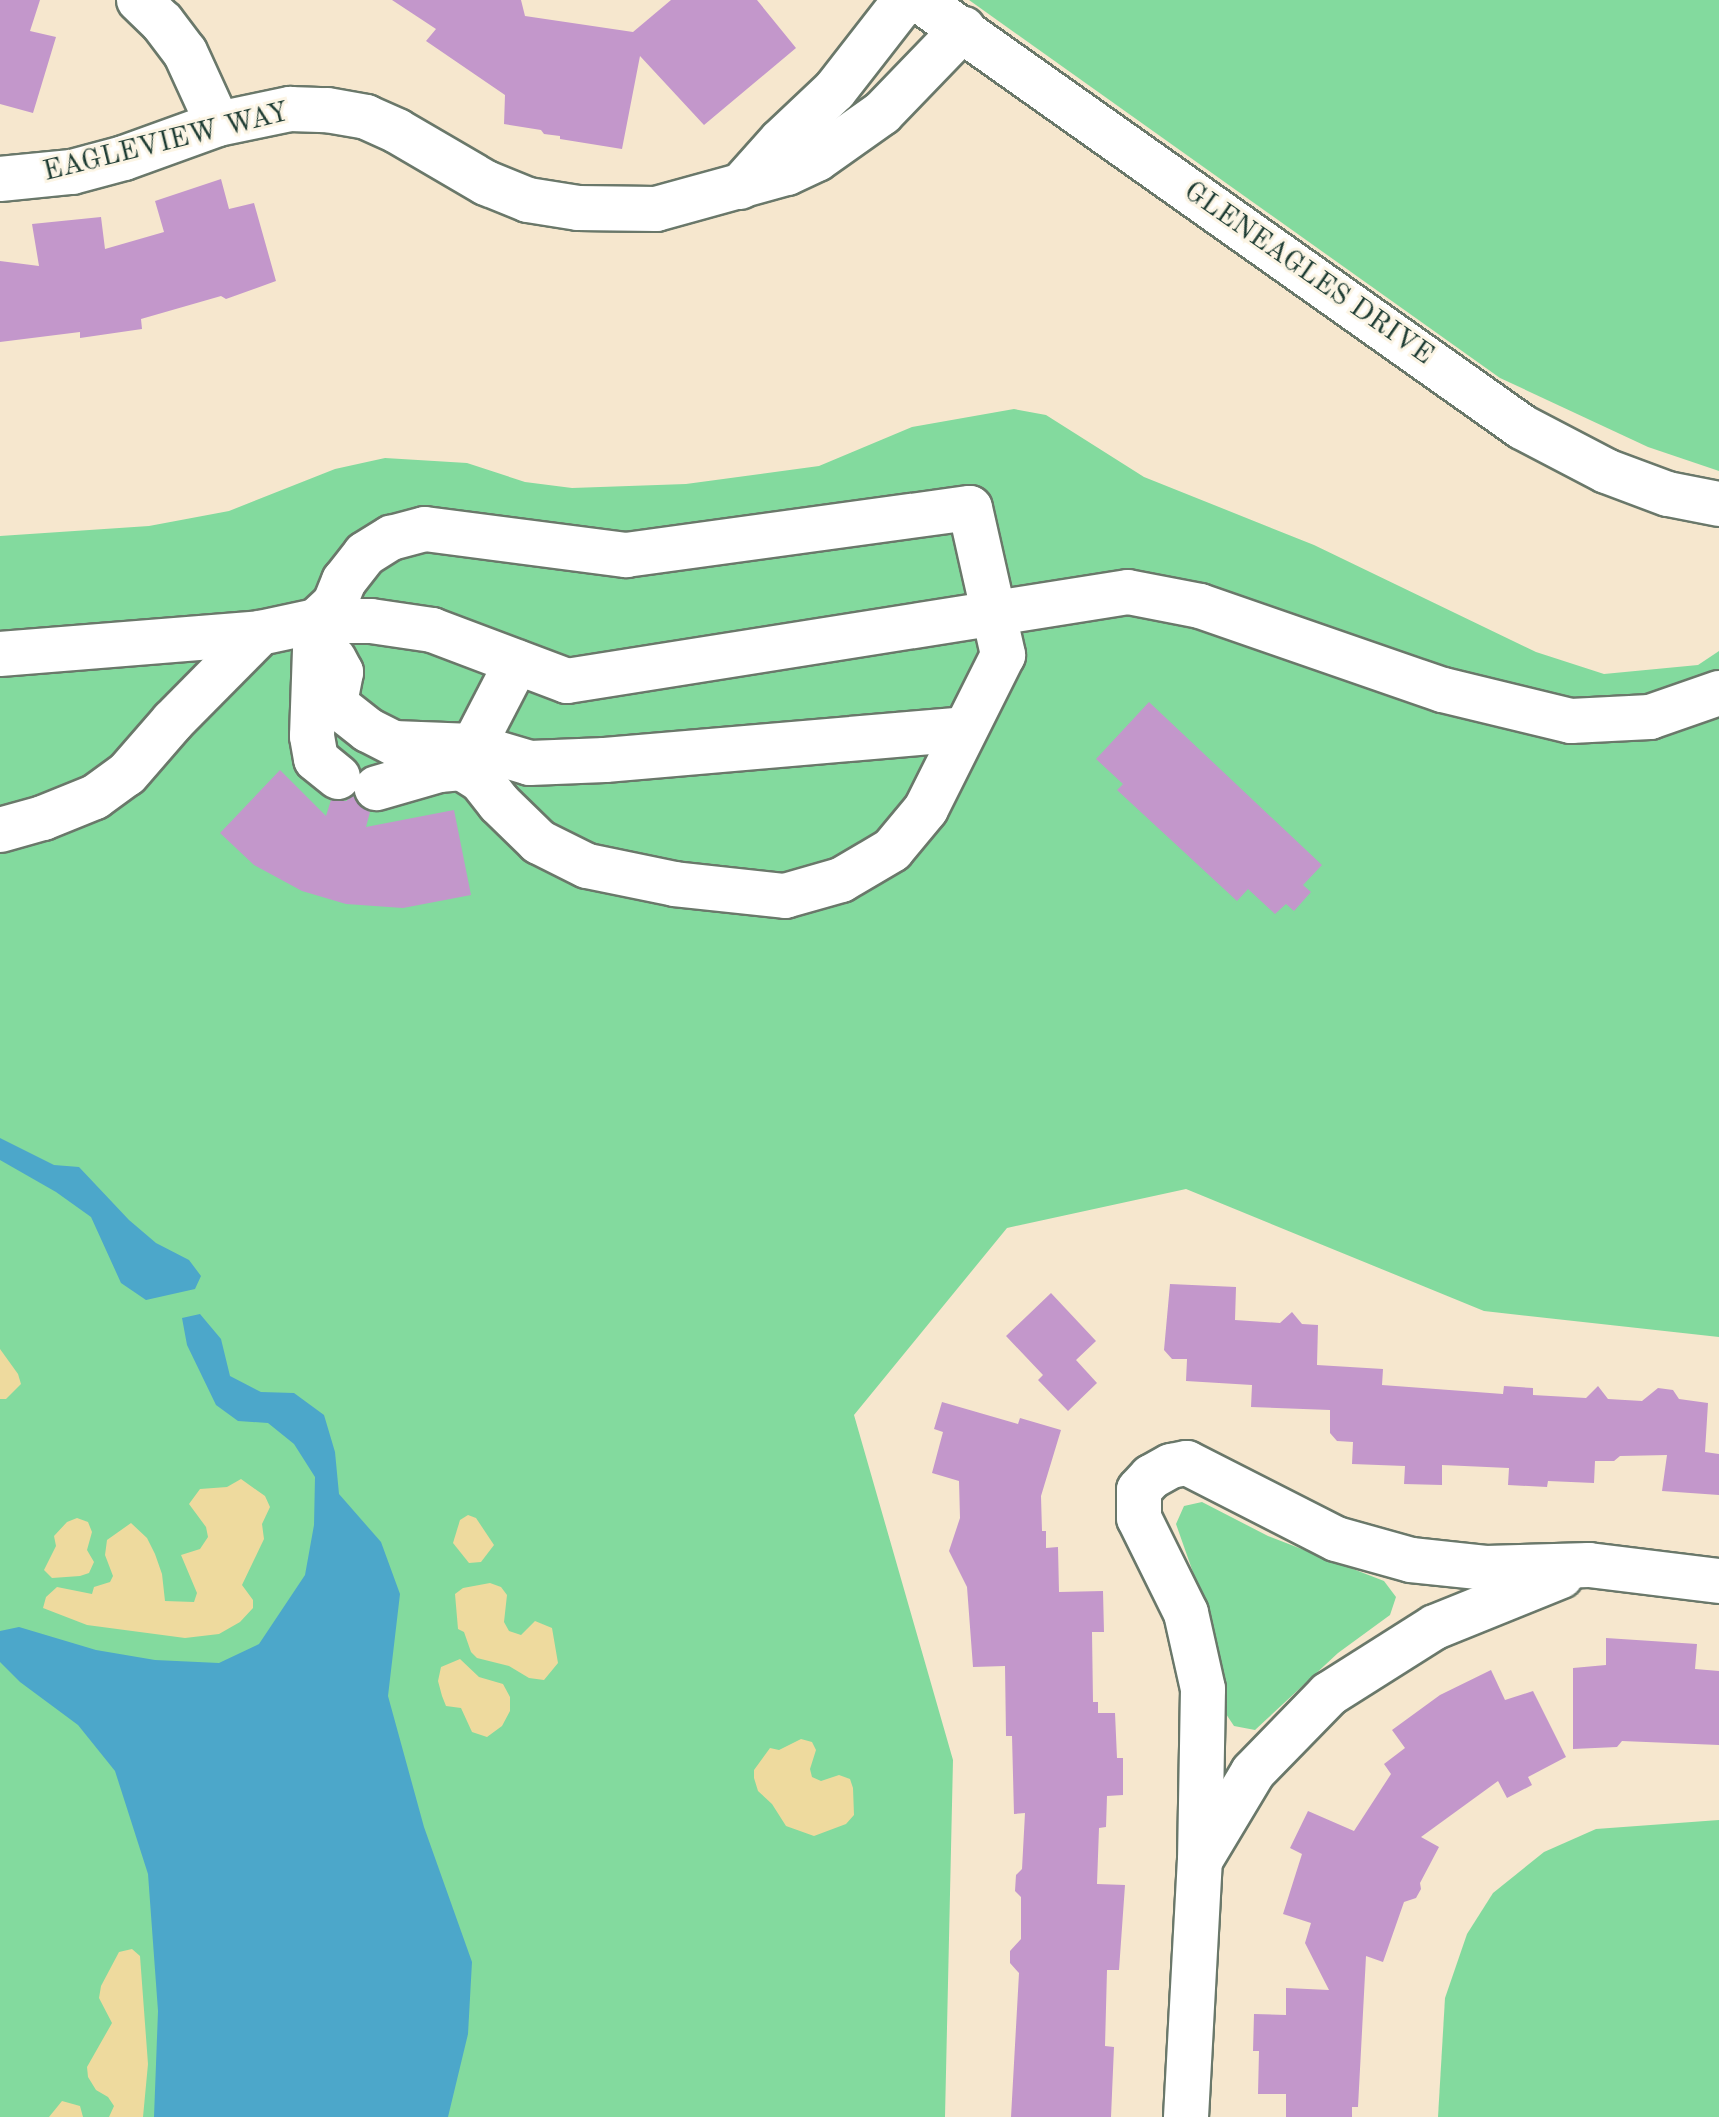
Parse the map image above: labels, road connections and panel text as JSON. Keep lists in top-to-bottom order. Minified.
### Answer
{"streets":{"street":["EAGLEVIEW WAY","GLENEAGLES DRIVE"]},"crossings":[["EAGLEVIEW WAY","GLENEAGLES DRIVE"]]}
